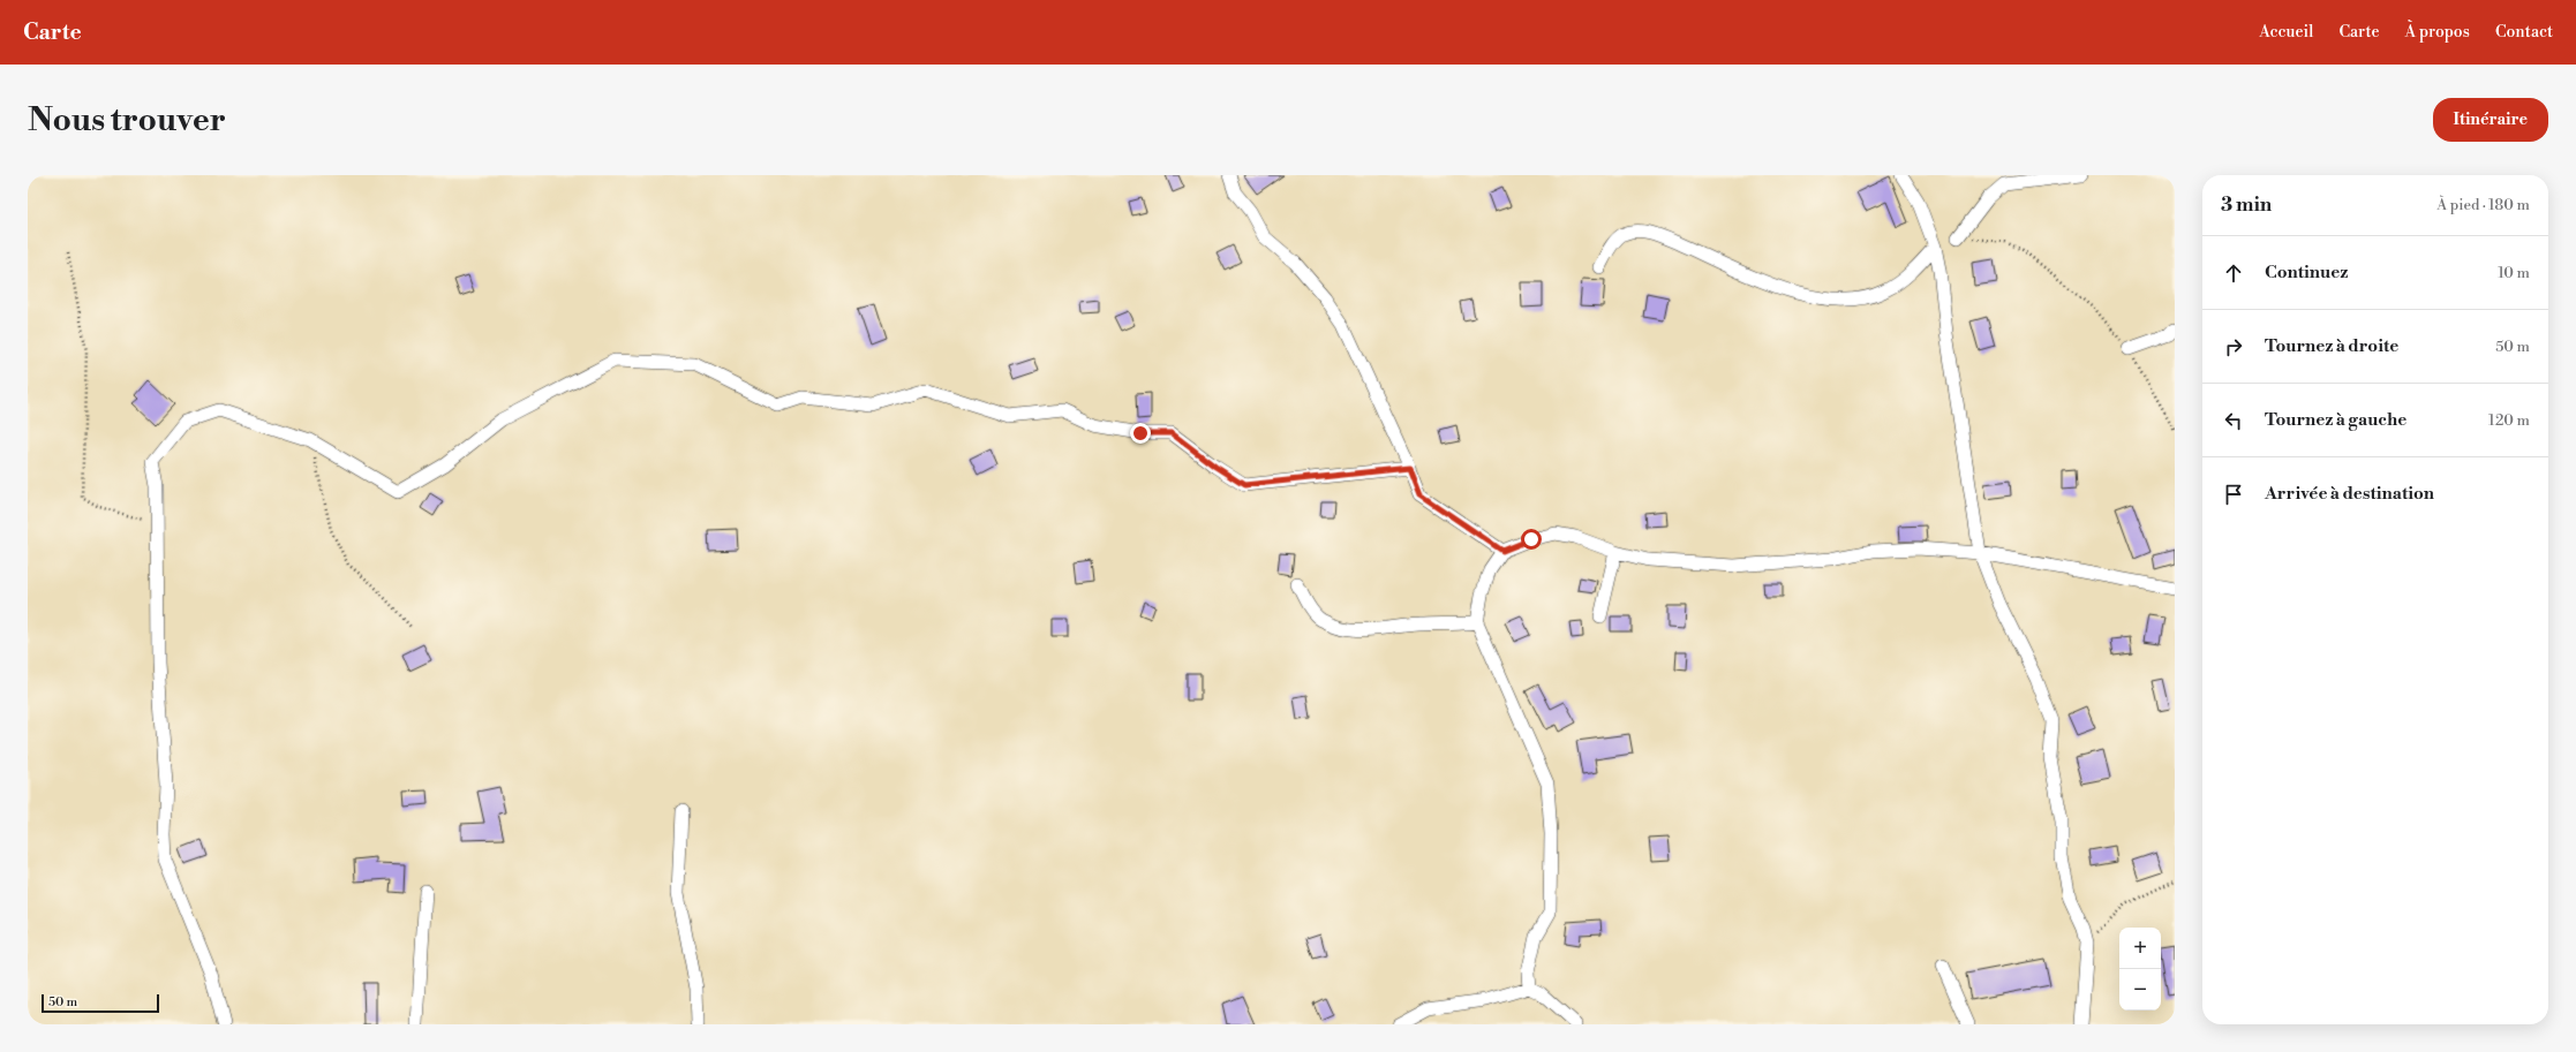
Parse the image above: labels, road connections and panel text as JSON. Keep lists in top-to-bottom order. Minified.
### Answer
{"scale_bar":"50 m","page":{"header":"Carte","nav":["Accueil","Carte","À propos","Contact"],"buttons":"Itinéraire","title":"Nous trouver","heading":["3 min","À pied · 180 m"],"list":[["Continuez","10 m"],["Tournez à droite","50 m"],["Tournez à gauche","120 m"],"Arrivée à destination"],"map_buttons":["+","−"],"scale":"50 m"}}
